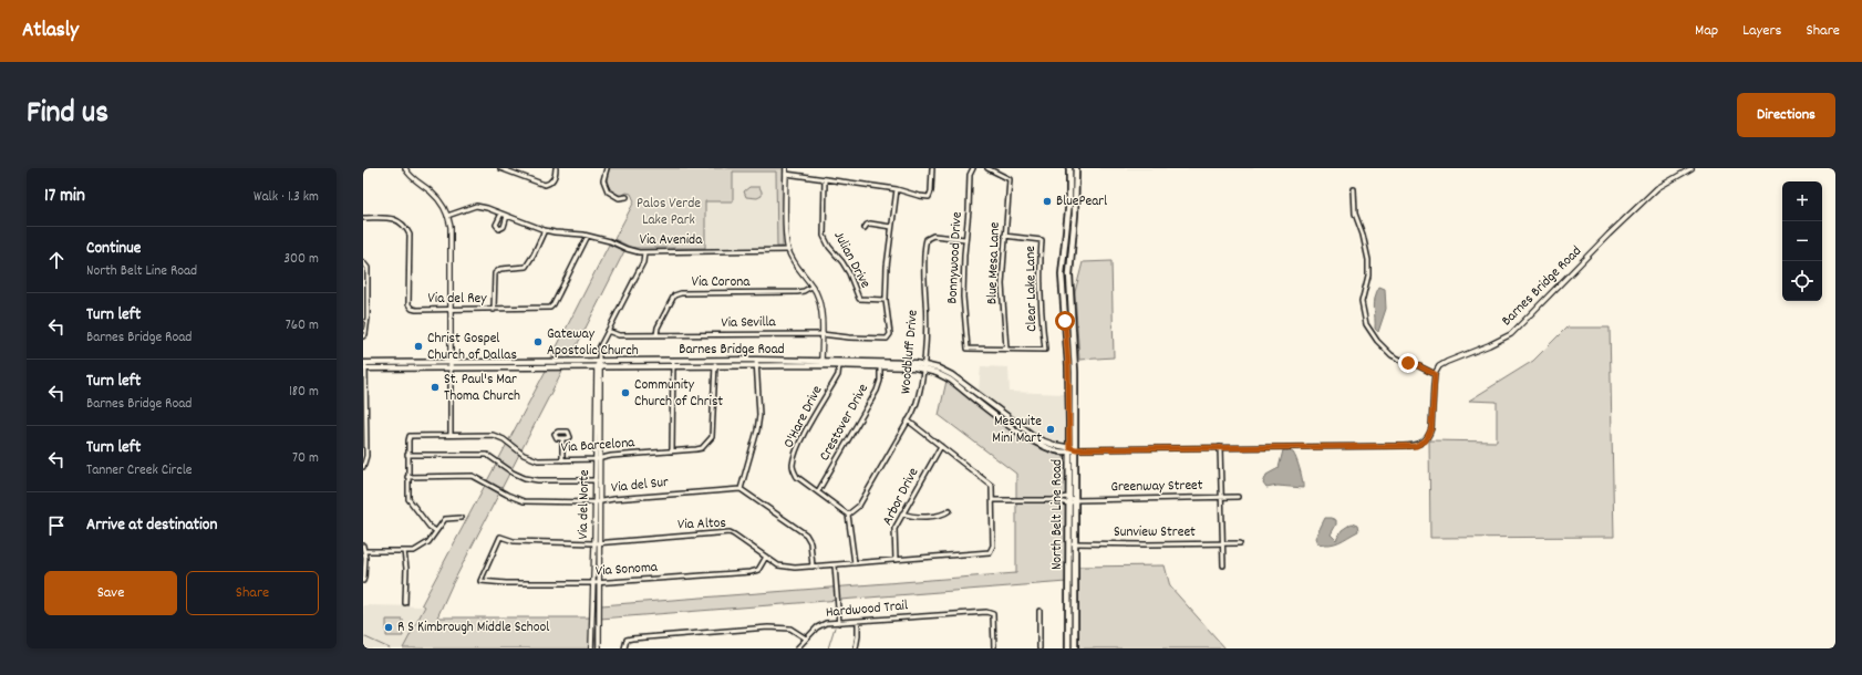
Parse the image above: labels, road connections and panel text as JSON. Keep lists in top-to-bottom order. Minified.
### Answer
{"streets":{"main road":["Barnes Bridge Road","North Belt Line Road"],"street":["Via Avenida","Bonnywood Drive","Julian Drive","Blue Mesa Lane","Via Corona","Clear Lake Lane","Via del Rey","Via Sevilla","Woodbluff Drive","O'Hare Drive","Crestover Drive","Via Barcelona","Via del Sur","Greenway Street","Arbor Drive","Via del Norte","Via Altos","Sunview Street","Via Sonoma","Hardwood Trail"]},"crossings":[["Via Avenida","Via del Rey"],["Via Avenida","Via del Norte"],["Bonnywood Drive","Blue Mesa Lane"],["Bonnywood Drive","Clear Lake Lane"],["Bonnywood Drive","Woodbluff Drive"],["Julian Drive","Via Sevilla"],["Blue Mesa Lane","Clear Lake Lane"],["Via Corona","Via Sevilla"],["Barnes Bridge Road","Woodbluff Drive"],["Barnes Bridge Road","O'Hare Drive"],["Barnes Bridge Road","Crestover Drive"],["Barnes Bridge Road","Via Barcelona"],["Barnes Bridge Road","Via del Norte"],["Barnes Bridge Road","North Belt Line Road"],["Via Sevilla","Via del Norte"],["Woodbluff Drive","O'Hare Drive"],["O'Hare Drive","Crestover Drive"],["Via Barcelona","Via del Norte"],["Via del Sur","Via del Norte"],["Greenway Street","North Belt Line Road"],["Arbor Drive","Via Altos"],["Via del Norte","Via Altos"],["Via del Norte","Via Sonoma"],["North Belt Line Road","Sunview Street"],["Via Altos","Via Sonoma"]],"parks":["Palos Verde Lake Park"],"places":["BluePearl","Gateway Apostolic Church","Christ Gospel Church of Dallas","St. Paul's Mar Thoma Church","Community Church of Christ","Mesquite Mini Mart","R S Kimbrough Middle School"],"page":{"header":"Atlasly","nav":["Map","Layers","Share"],"title":"Find us","buttons":["Directions",["Save","Share"]],"heading":["17 min","Walk · 1.3 km"],"map_buttons":["+","−"],"list":[["Continue","North Belt Line Road","300 m"],["Turn left","Barnes Bridge Road","760 m"],["Turn left","Barnes Bridge Road","180 m"],["Turn left","Tanner Creek Circle","70 m"],"Arrive at destination"]}}
